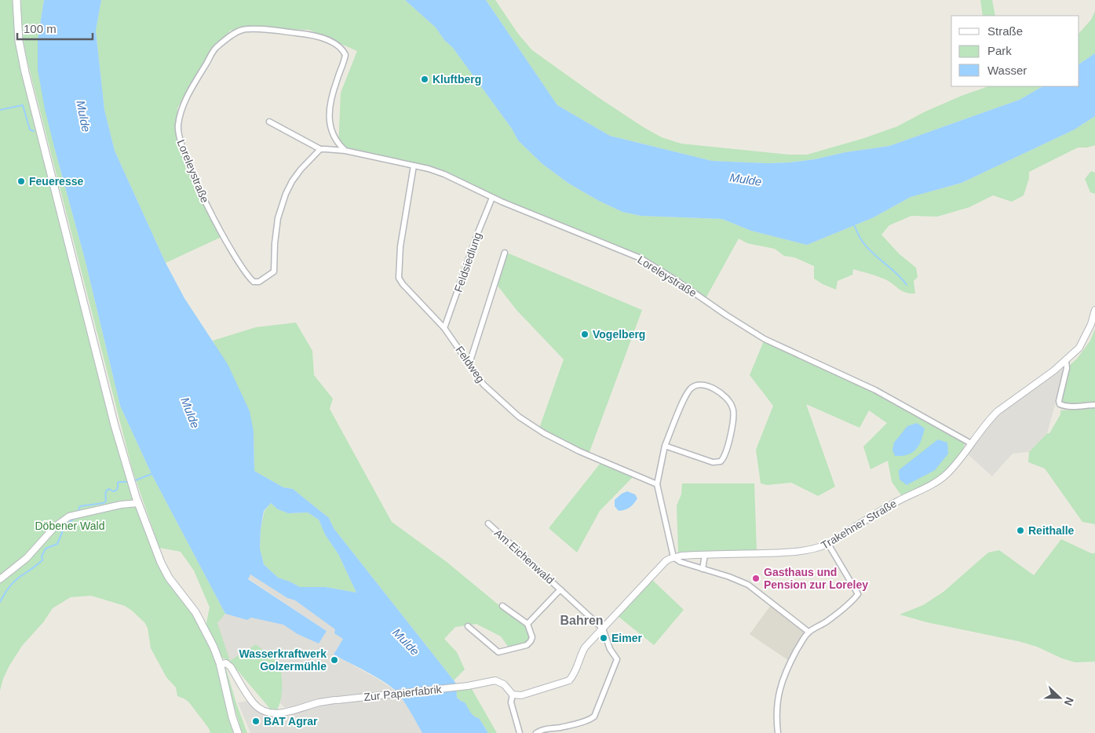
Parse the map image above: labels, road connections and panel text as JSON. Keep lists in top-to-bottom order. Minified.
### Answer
{"streets":{"street":["Loreleystraße","Feldsiedlung","Feldweg","Trakehner Straße","Am Eichenwald","Zur Papierfabrik"]},"crossings":[["Loreleystraße","Feldsiedlung"],["Loreleystraße","Feldweg"],["Loreleystraße","Trakehner Straße"],["Feldsiedlung","Feldweg"]],"districts":["Bahren"],"water":["Mulde"],"parks":["Döbener Wald"],"places":["Kluftberg","Feueresse","Vogelberg","Reithalle","Gasthaus und Pension zur Loreley","Eimer","Wasserkraftwerk Golzermühle","BAT Agrar"],"legend":["Straße","Park","Wasser"],"scale_bar":"100 m","north":"right"}
